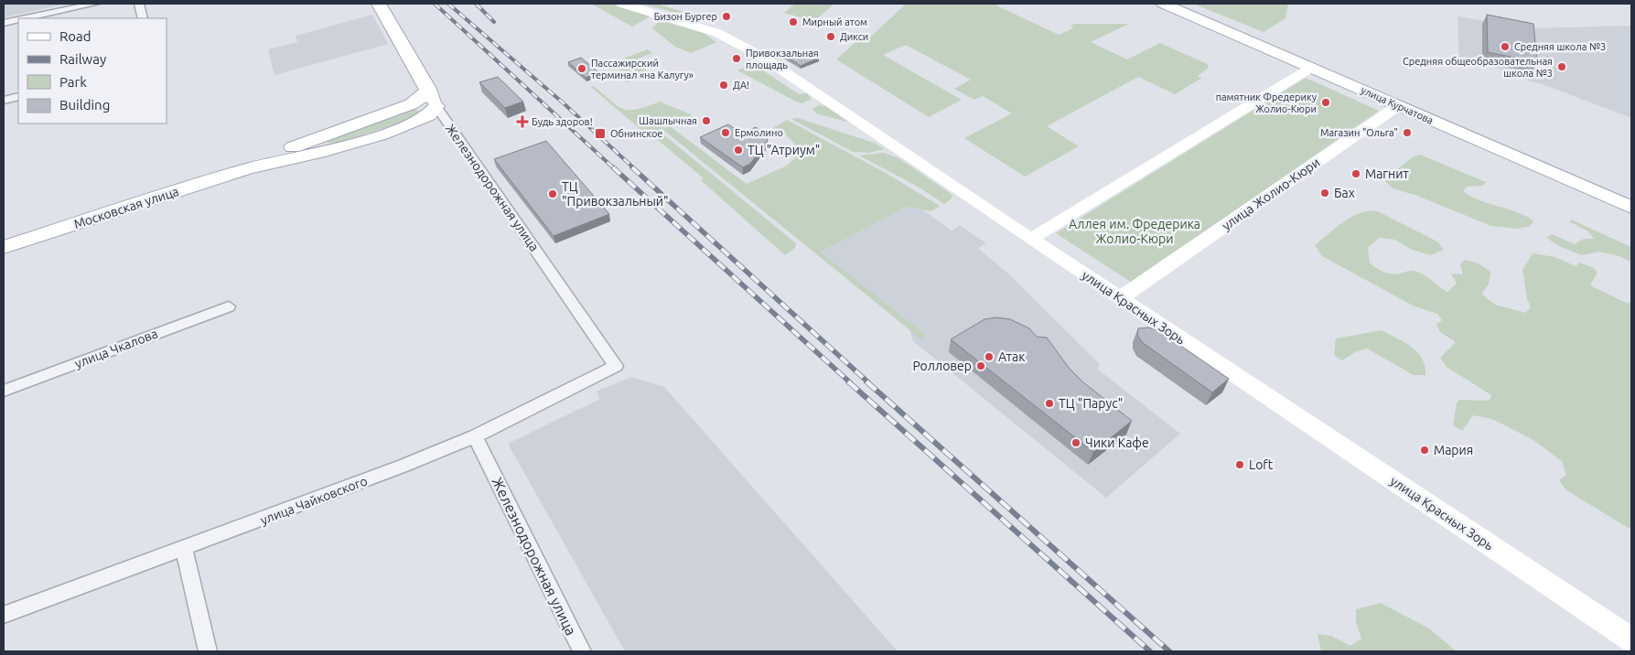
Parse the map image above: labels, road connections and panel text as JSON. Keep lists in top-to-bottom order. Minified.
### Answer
{"streets":{"main road":["улица Курчатова","Железнодорожная улица","Московская улица"],"street":["улица Жолио-Кюри","улица Красных Зорь","улица Чкалова","улица Чайковского"]},"crossings":[["улица Курчатова","улица Жолио-Кюри"],["Железнодорожная улица","Московская улица"],["Железнодорожная улица","улица Чайковского"],["улица Жолио-Кюри","улица Красных Зорь"]],"parks":["Аллея им. Фредерика Жолио-Кюри"],"places":{"other":["Бизон Бургер","Мирный атом","Дикси","Средняя школа №3","Привокзальная площадь","Средняя общеобразовательная школа №3","Пассажирский терминал «на Калугу»","ДА!","памятник Фредерику Жолио-Кюри","Шашлычная","Ермолино","Магазин \"Ольга\"","ТЦ \"Атриум\"","Магнит","Бах","ТЦ \"Привокзальный\"","Атак","Ролловер","ТЦ \"Парус\"","Чики Кафе","Мария","Loft"],"health":["Будь здоров!"],"transit":["Обнинское"]},"legend":["Road","Railway","Park","Building"]}
